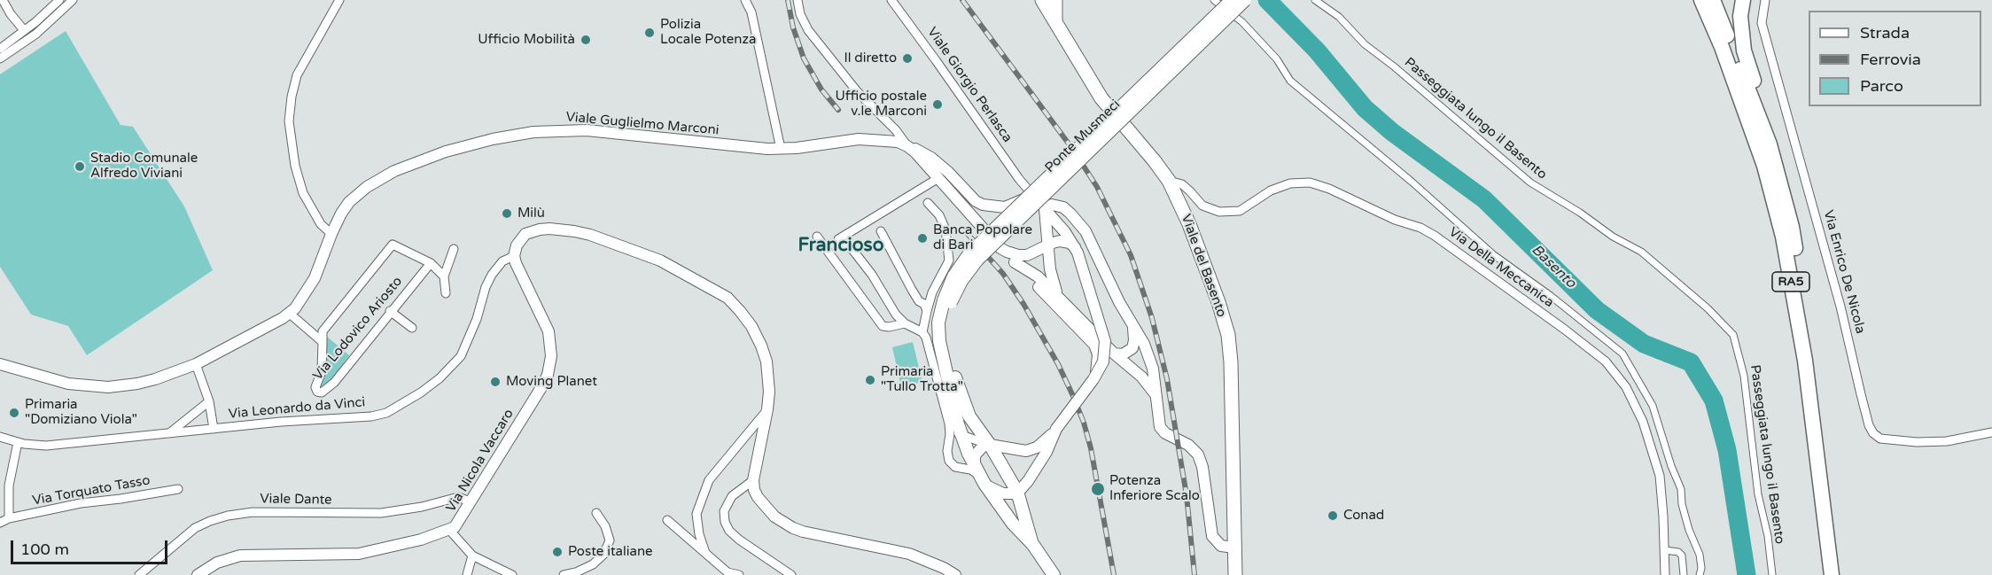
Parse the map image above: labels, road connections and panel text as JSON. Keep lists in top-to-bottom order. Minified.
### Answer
{"streets":{"highway":["RA5"],"main road":["Ponte Musmeci","Viale del Basento"],"street":["Viale Giorgio Perlasca","Passeggiata lungo il Basento","Viale Guglielmo Marconi","Via Della Meccanica","Via Enrico De Nicola","Via Lodovico Ariosto","Via Leonardo da Vinci","Via Nicola Vaccaro","Via Torquato Tasso","Viale Dante"]},"crossings":[["Viale Giorgio Perlasca","Viale Guglielmo Marconi"],["Viale Giorgio Perlasca","Ponte Musmeci"],["Viale Guglielmo Marconi","Ponte Musmeci"],["Viale Guglielmo Marconi","Via Lodovico Ariosto"],["Viale Guglielmo Marconi","Via Leonardo da Vinci"],["Viale del Basento","Via Della Meccanica"],["Via Leonardo da Vinci","Via Nicola Vaccaro"],["Via Nicola Vaccaro","Viale Dante"]],"districts":["Francioso"],"water":["Basento"],"places":["Polizia Locale Potenza","Ufficio Mobilità","Il diretto","Ufficio postale v.le Marconi","Stadio Comunale Alfredo Viviani","Milù","Banca Popolare di Bari","Primaria \"Tullo Trotta\"","Moving Planet","Primaria \"Domiziano Viola\"","Potenza Inferiore Scalo","Conad","Poste italiane"],"legend":["Strada","Ferrovia","Parco"],"scale_bar":"100 m"}
